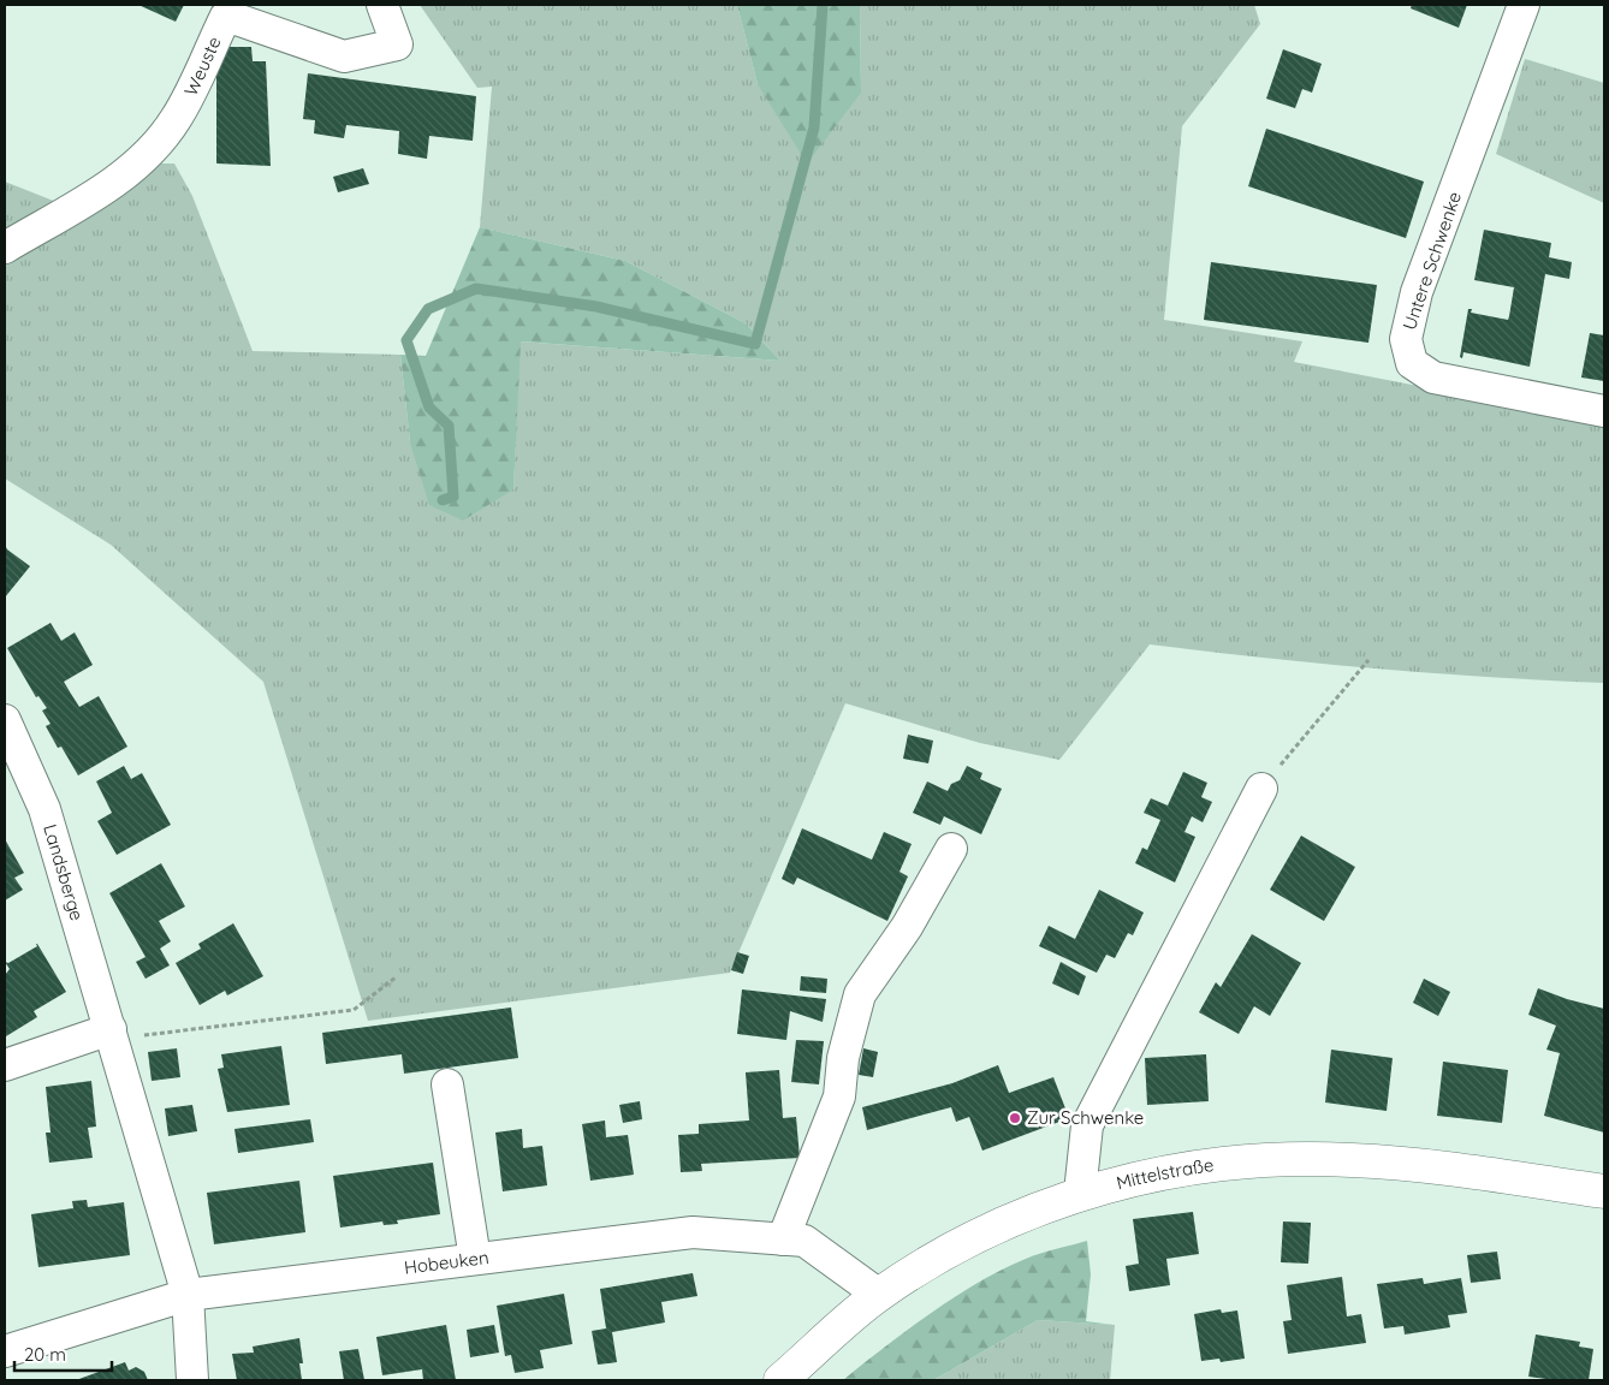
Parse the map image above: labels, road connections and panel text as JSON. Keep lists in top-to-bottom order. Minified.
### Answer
{"streets":{"main road":["Mittelstraße"],"street":["Weuste","Untere Schwenke","Landsberge","Hobeuken"]},"crossings":[["Landsberge","Hobeuken"],["Mittelstraße","Hobeuken"]],"places":["Zur Schwenke"],"scale_bar":"20 m"}
